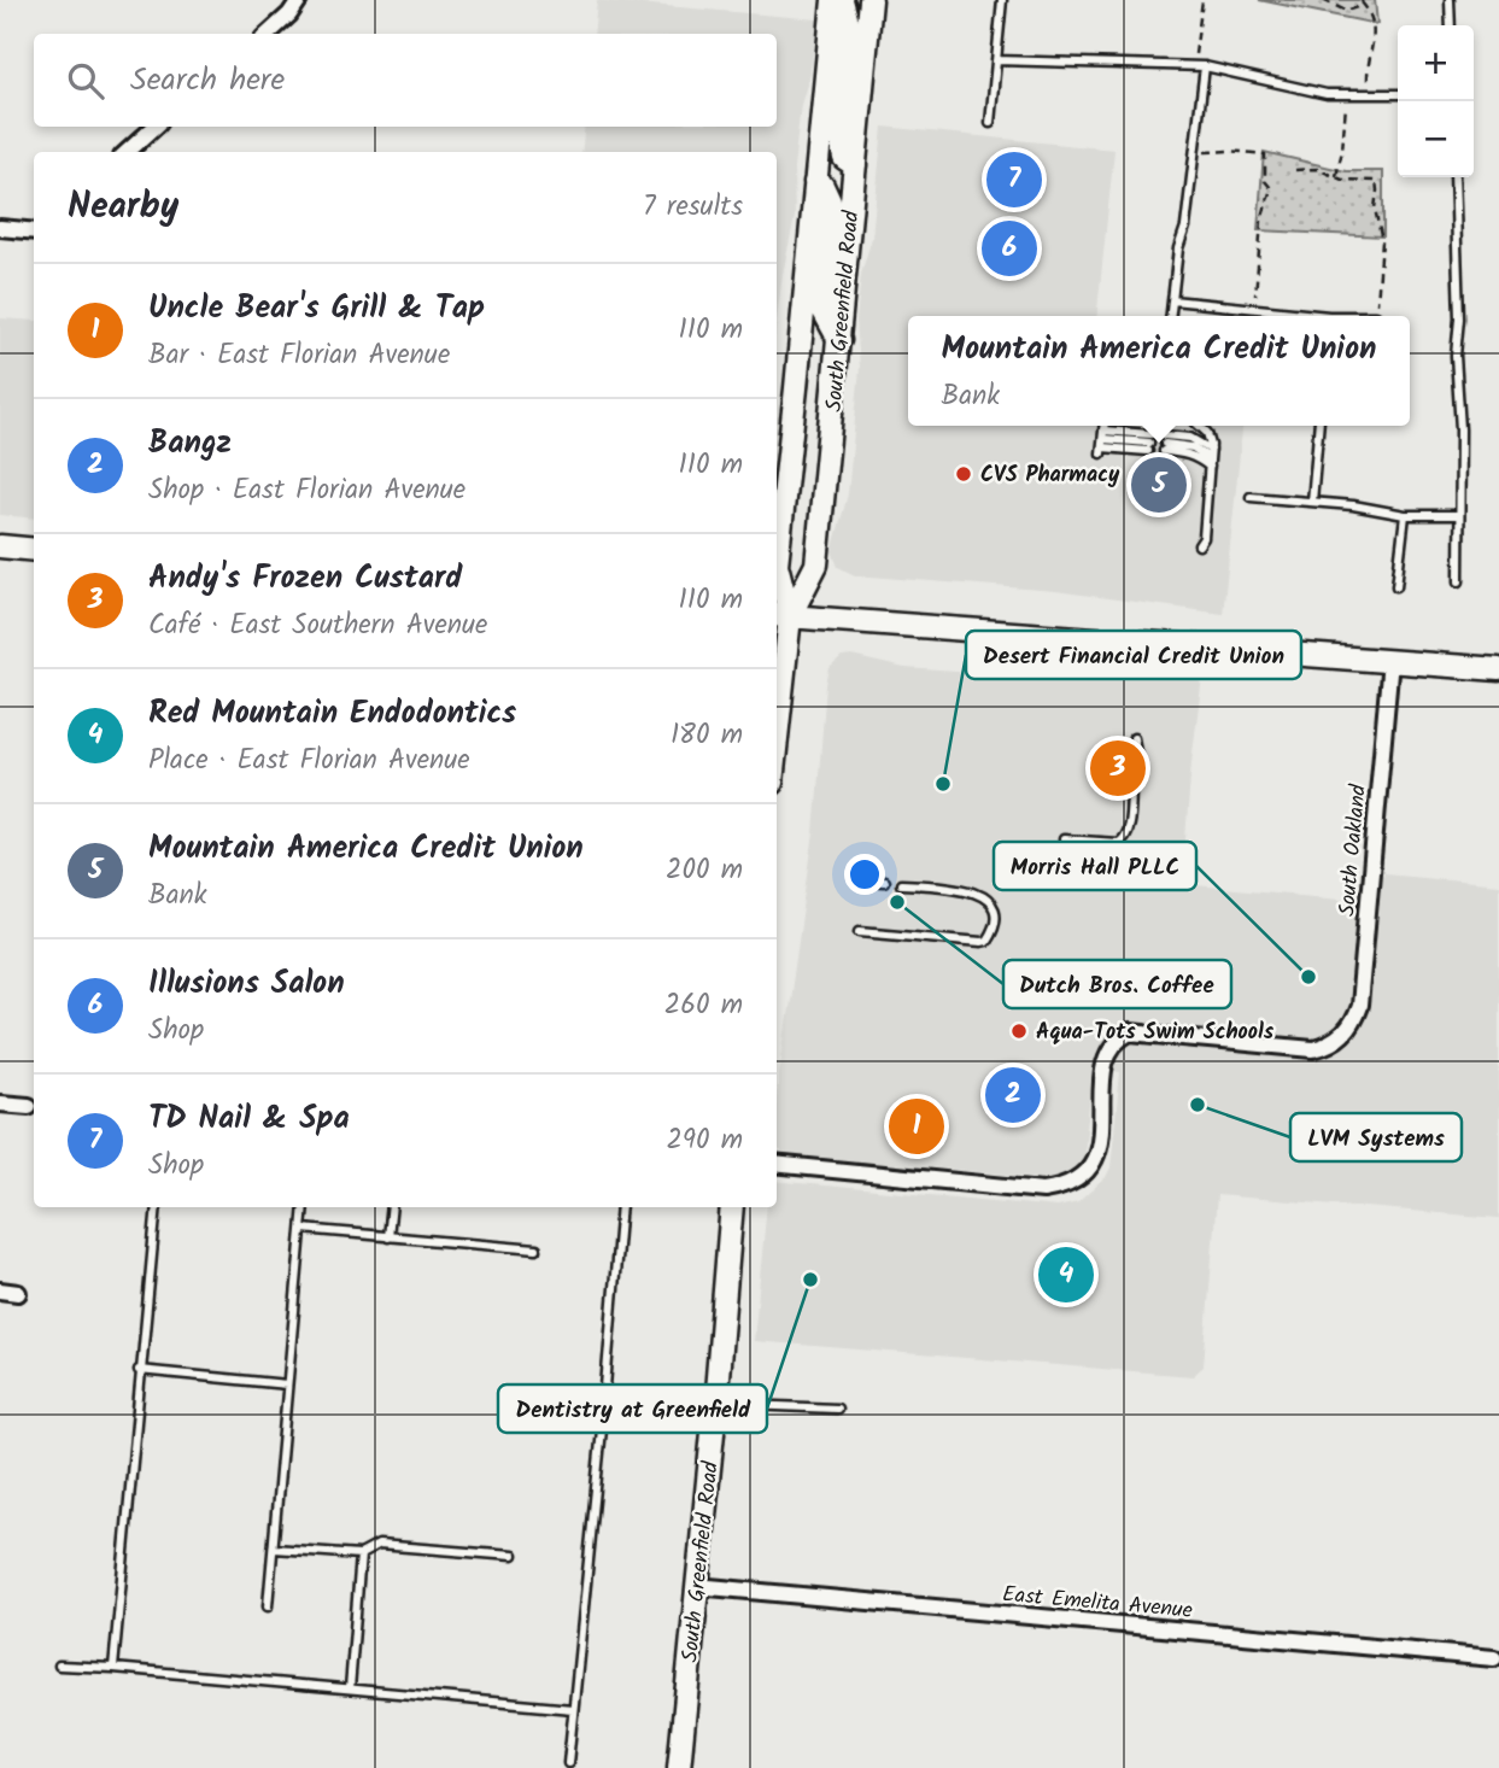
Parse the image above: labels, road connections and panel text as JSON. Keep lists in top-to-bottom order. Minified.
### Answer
{"streets":{"main road":["South Greenfield Road"],"street":["South Oakland","East Emelita Avenue"]},"crossings":[["South Greenfield Road","East Emelita Avenue"]],"places":["CVS Pharmacy","Desert Financial Credit Union","Dutch Bros. Coffee","Morris Hall PLLC","Aqua-Tots Swim Schools","LVM Systems","Dentistry at Greenfield"],"page":{"map_buttons":["+","−"],"search":"Search here","pins":["7","6","5","3","2","1","4"],"heading":["Nearby","7 results"],"list":[{"mark":"1","name":"Uncle Bear's Grill & Tap","note":"Bar · East Florian Avenue","value":"110 m"},{"mark":"2","name":"Bangz","note":"Shop · East Florian Avenue","value":"110 m"},{"mark":"3","name":"Andy's Frozen Custard","note":"Café · East Southern Avenue","value":"110 m"},{"mark":"4","name":"Red Mountain Endodontics","note":"Place · East Florian Avenue","value":"180 m"},{"mark":"5","name":"Mountain America Credit Union","note":"Bank","value":"200 m"},{"mark":"6","name":"Illusions Salon","note":"Shop","value":"260 m"},{"mark":"7","name":"TD Nail & Spa","note":"Shop","value":"290 m"}],"popup":["Mountain America Credit Union","Bank"]}}
